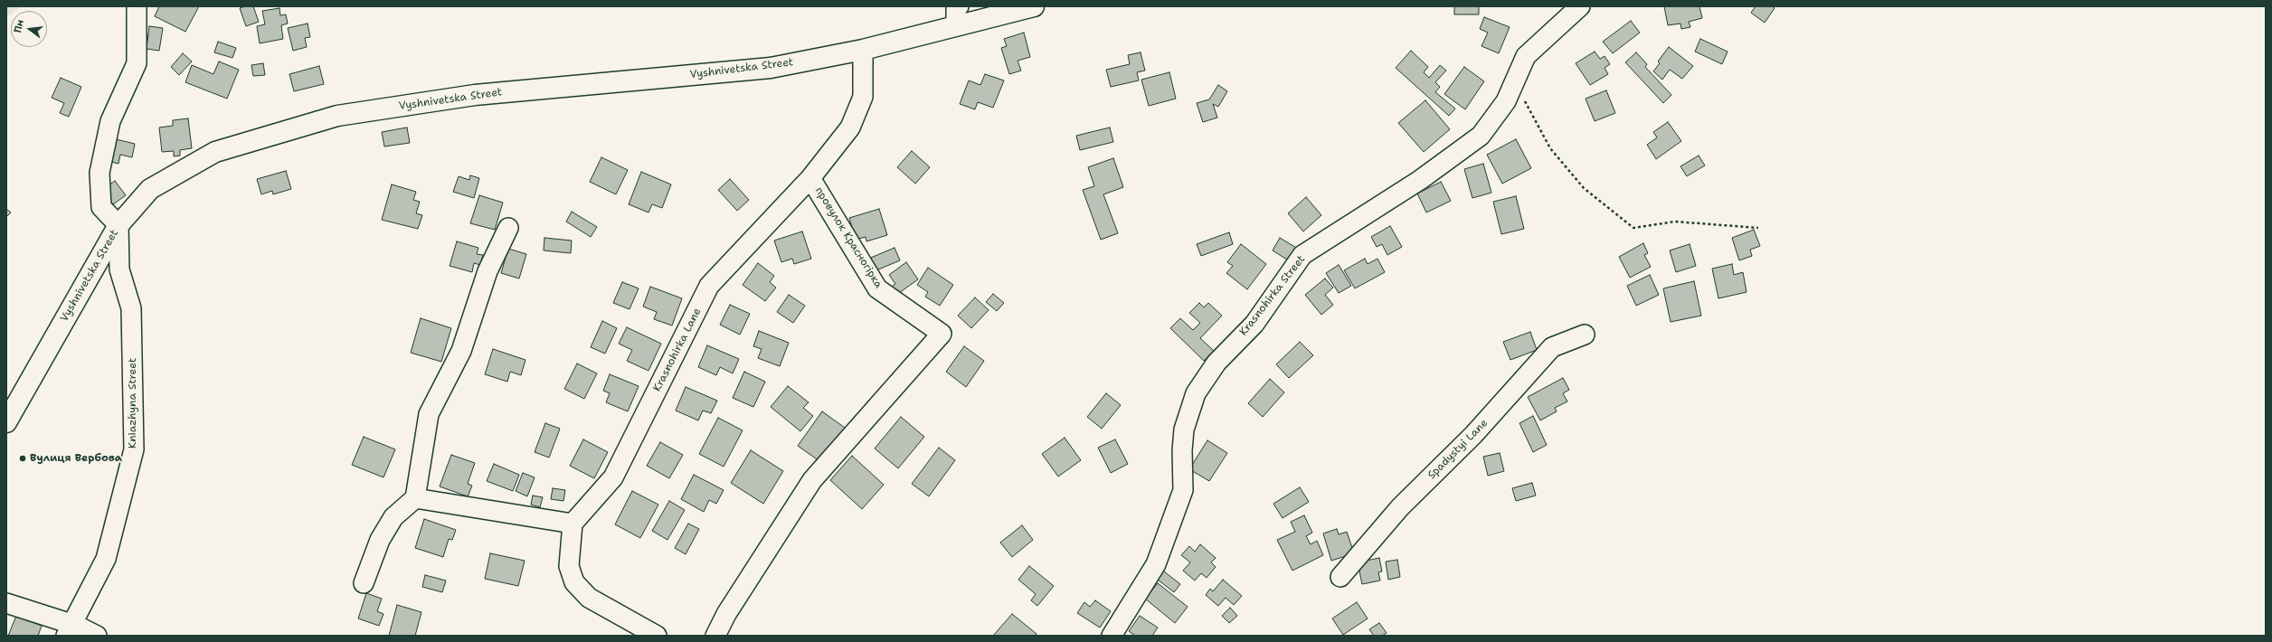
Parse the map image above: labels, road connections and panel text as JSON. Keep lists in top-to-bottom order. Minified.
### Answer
{"streets":{"main road":["Vyshnivetska Street"],"street":["провулок Красногірка","Krasnohirka Street","Krasnohirka Lane","Kniazhyna Street","Spadystyi Lane"]},"crossings":[["Vyshnivetska Street","Krasnohirka Lane"],["Vyshnivetska Street","Kniazhyna Street"],["провулок Красногірка","Krasnohirka Lane"]],"places":["Вулиця Вербова"],"north":"left"}
